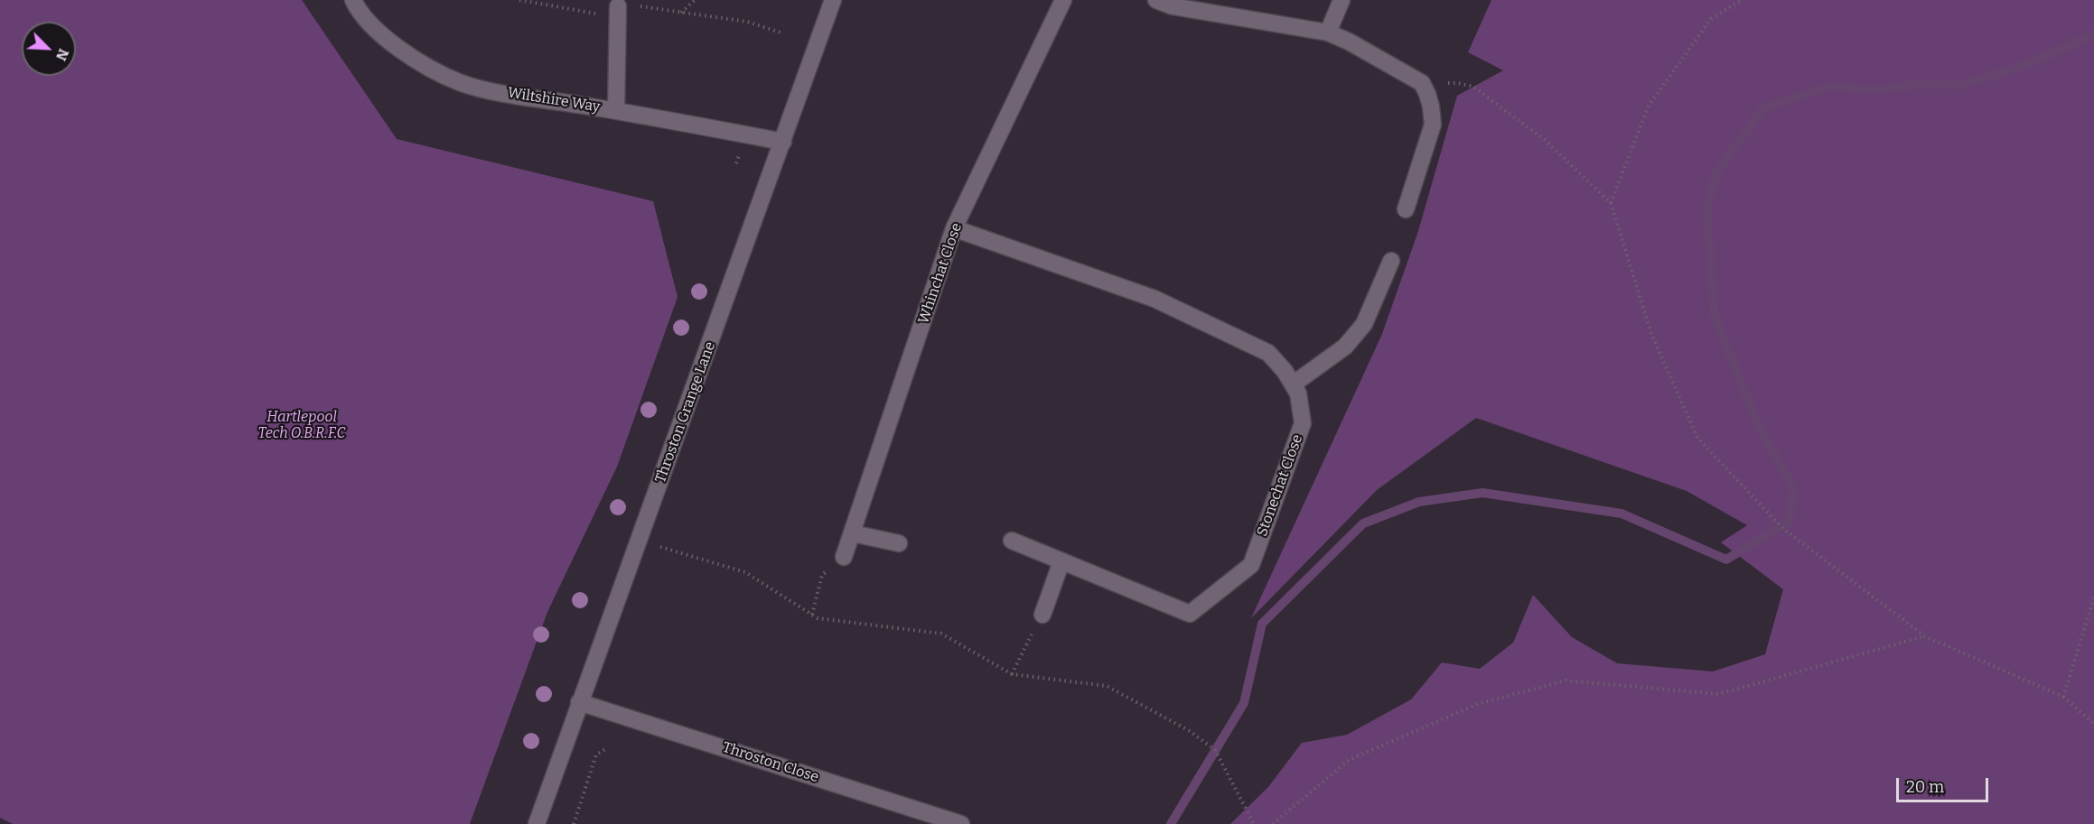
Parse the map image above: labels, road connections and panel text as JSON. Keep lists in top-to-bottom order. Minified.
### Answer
{"streets":{"street":["Wiltshire Way","Whinchat Close","Throston Grange Lane","Stonechat Close","Throston Close"]},"crossings":[["Wiltshire Way","Throston Grange Lane"],["Whinchat Close","Stonechat Close"],["Throston Grange Lane","Throston Close"]],"parks":["Hartlepool Tech O.B.R.F.C"],"scale_bar":"20 m","north":"bottom right"}
